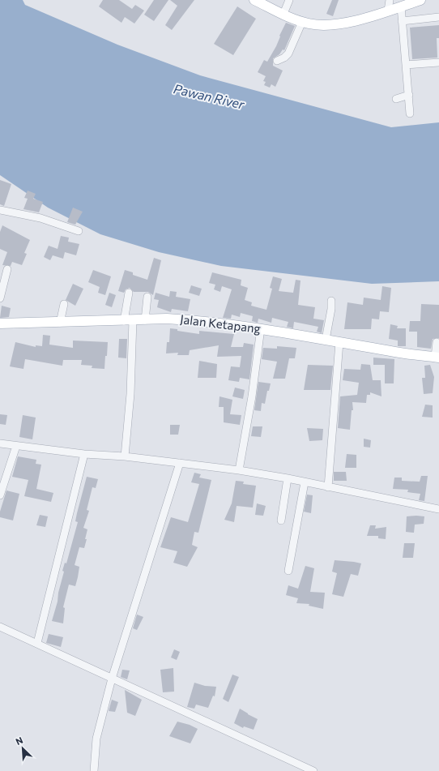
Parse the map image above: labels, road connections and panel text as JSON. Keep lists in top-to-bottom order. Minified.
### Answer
{"streets":{"main road":["Jalan Ketapang"]},"water":["Pawan River"],"north":"top left"}
